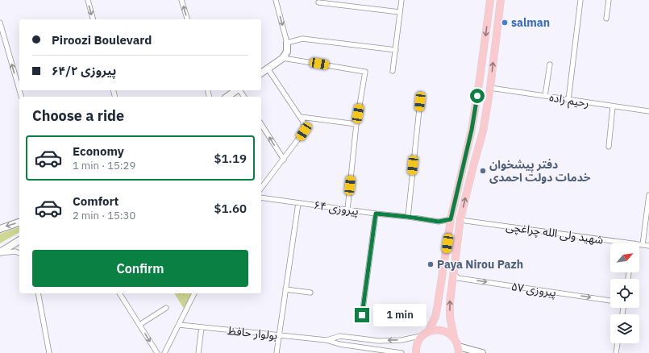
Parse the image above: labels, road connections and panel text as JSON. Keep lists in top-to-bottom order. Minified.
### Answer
{"streets":{"street":["رحیم زاده","پیروزی ۶۴","شهید ولی الله چراغچی","پیروزی ۵۷","بولوار حافظ"]},"one_way":["پیروزی ۵۷"],"places":["salman","دفتر پیشخوان خدمات دولت احمدی","Paya Nirou Pazh"],"north":"top right","page":{"banner":["Piroozi Boulevard","پیروزی ۶۴/۲"],"heading":"Choose a ride","list":[{"name":"Economy","note":"1 min · 15:29","value":"$1.19"},{"name":"Comfort","note":"2 min · 15:30","value":"$1.60"}],"buttons":"Confirm","bubble":"1 min"}}
